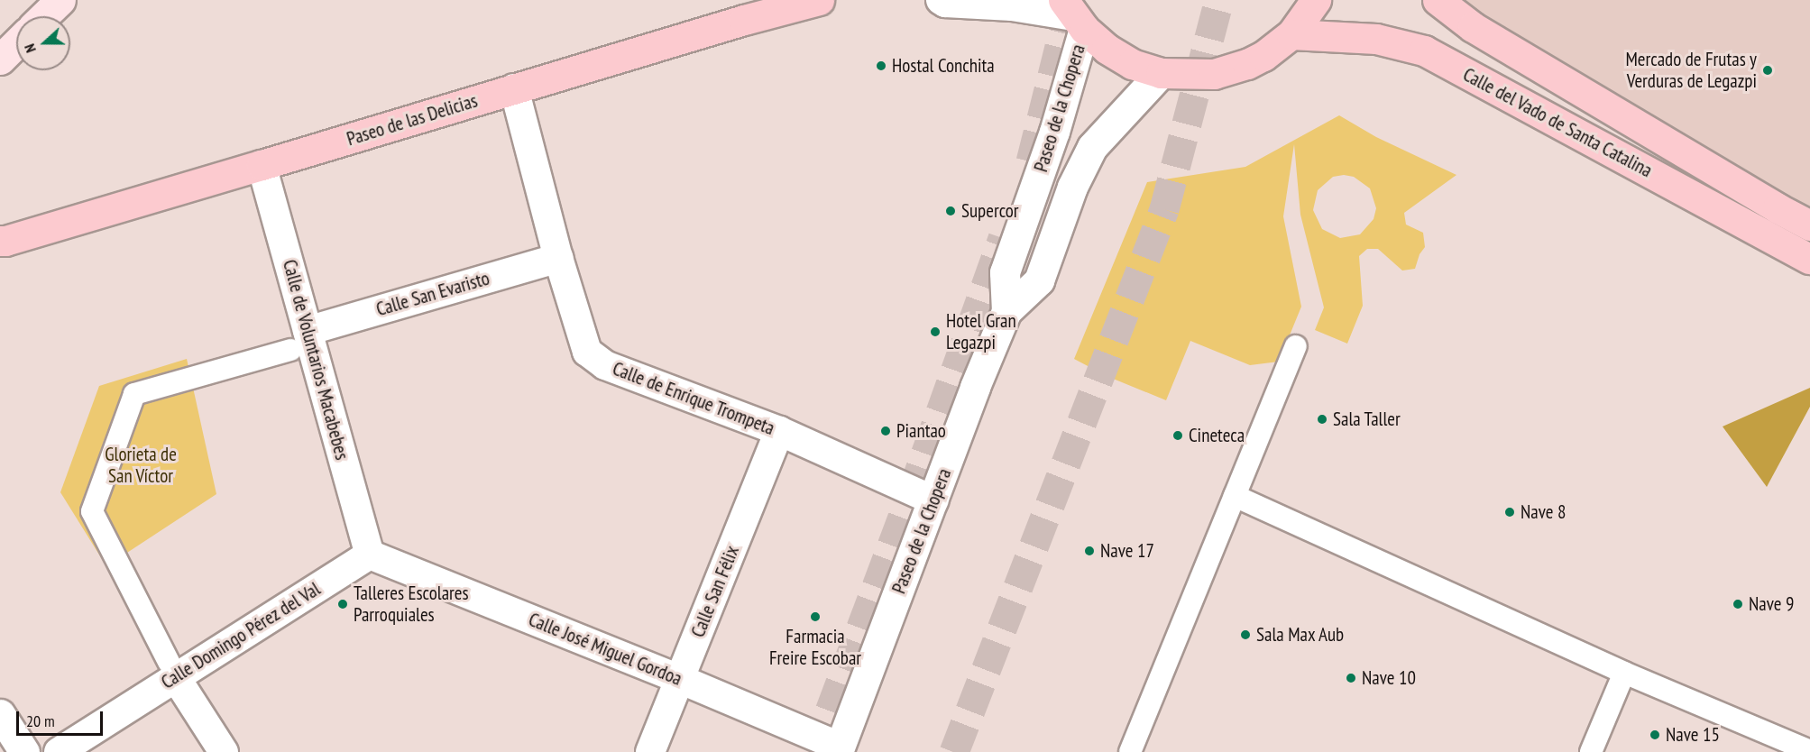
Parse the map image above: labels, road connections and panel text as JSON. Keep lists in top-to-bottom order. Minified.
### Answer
{"streets":{"main road":["Paseo de las Delicias","Calle del Vado de Santa Catalina"],"street":["Paseo de la Chopera","Calle San Evaristo","Calle de Voluntarios Macabebes","Calle de Enrique Trompeta","Calle San Félix","Calle Domingo Pérez del Val","Calle José Miguel Gordoa"]},"crossings":[["Paseo de la Chopera","Calle de Enrique Trompeta"],["Paseo de la Chopera","Calle José Miguel Gordoa"],["Paseo de las Delicias","Calle de Voluntarios Macabebes"],["Paseo de las Delicias","Calle de Enrique Trompeta"],["Calle San Evaristo","Calle de Voluntarios Macabebes"],["Calle San Evaristo","Calle de Enrique Trompeta"],["Calle de Voluntarios Macabebes","Calle Domingo Pérez del Val"],["Calle de Voluntarios Macabebes","Calle José Miguel Gordoa"],["Calle de Enrique Trompeta","Calle San Félix"],["Calle San Félix","Calle José Miguel Gordoa"],["Calle Domingo Pérez del Val","Calle José Miguel Gordoa"]],"parks":["Glorieta de San Víctor"],"places":["Hostal Conchita","Mercado de Frutas y Verduras de Legazpi","Supercor","Hotel Gran Legazpi","Sala Taller","Piantao","Cineteca","Nave 8","Nave 17","Talleres Escolares Parroquiales","Nave 9","Farmacia Freire Escobar","Sala Max Aub","Nave 10","Nave 15"],"scale_bar":"20 m","north":"left"}
